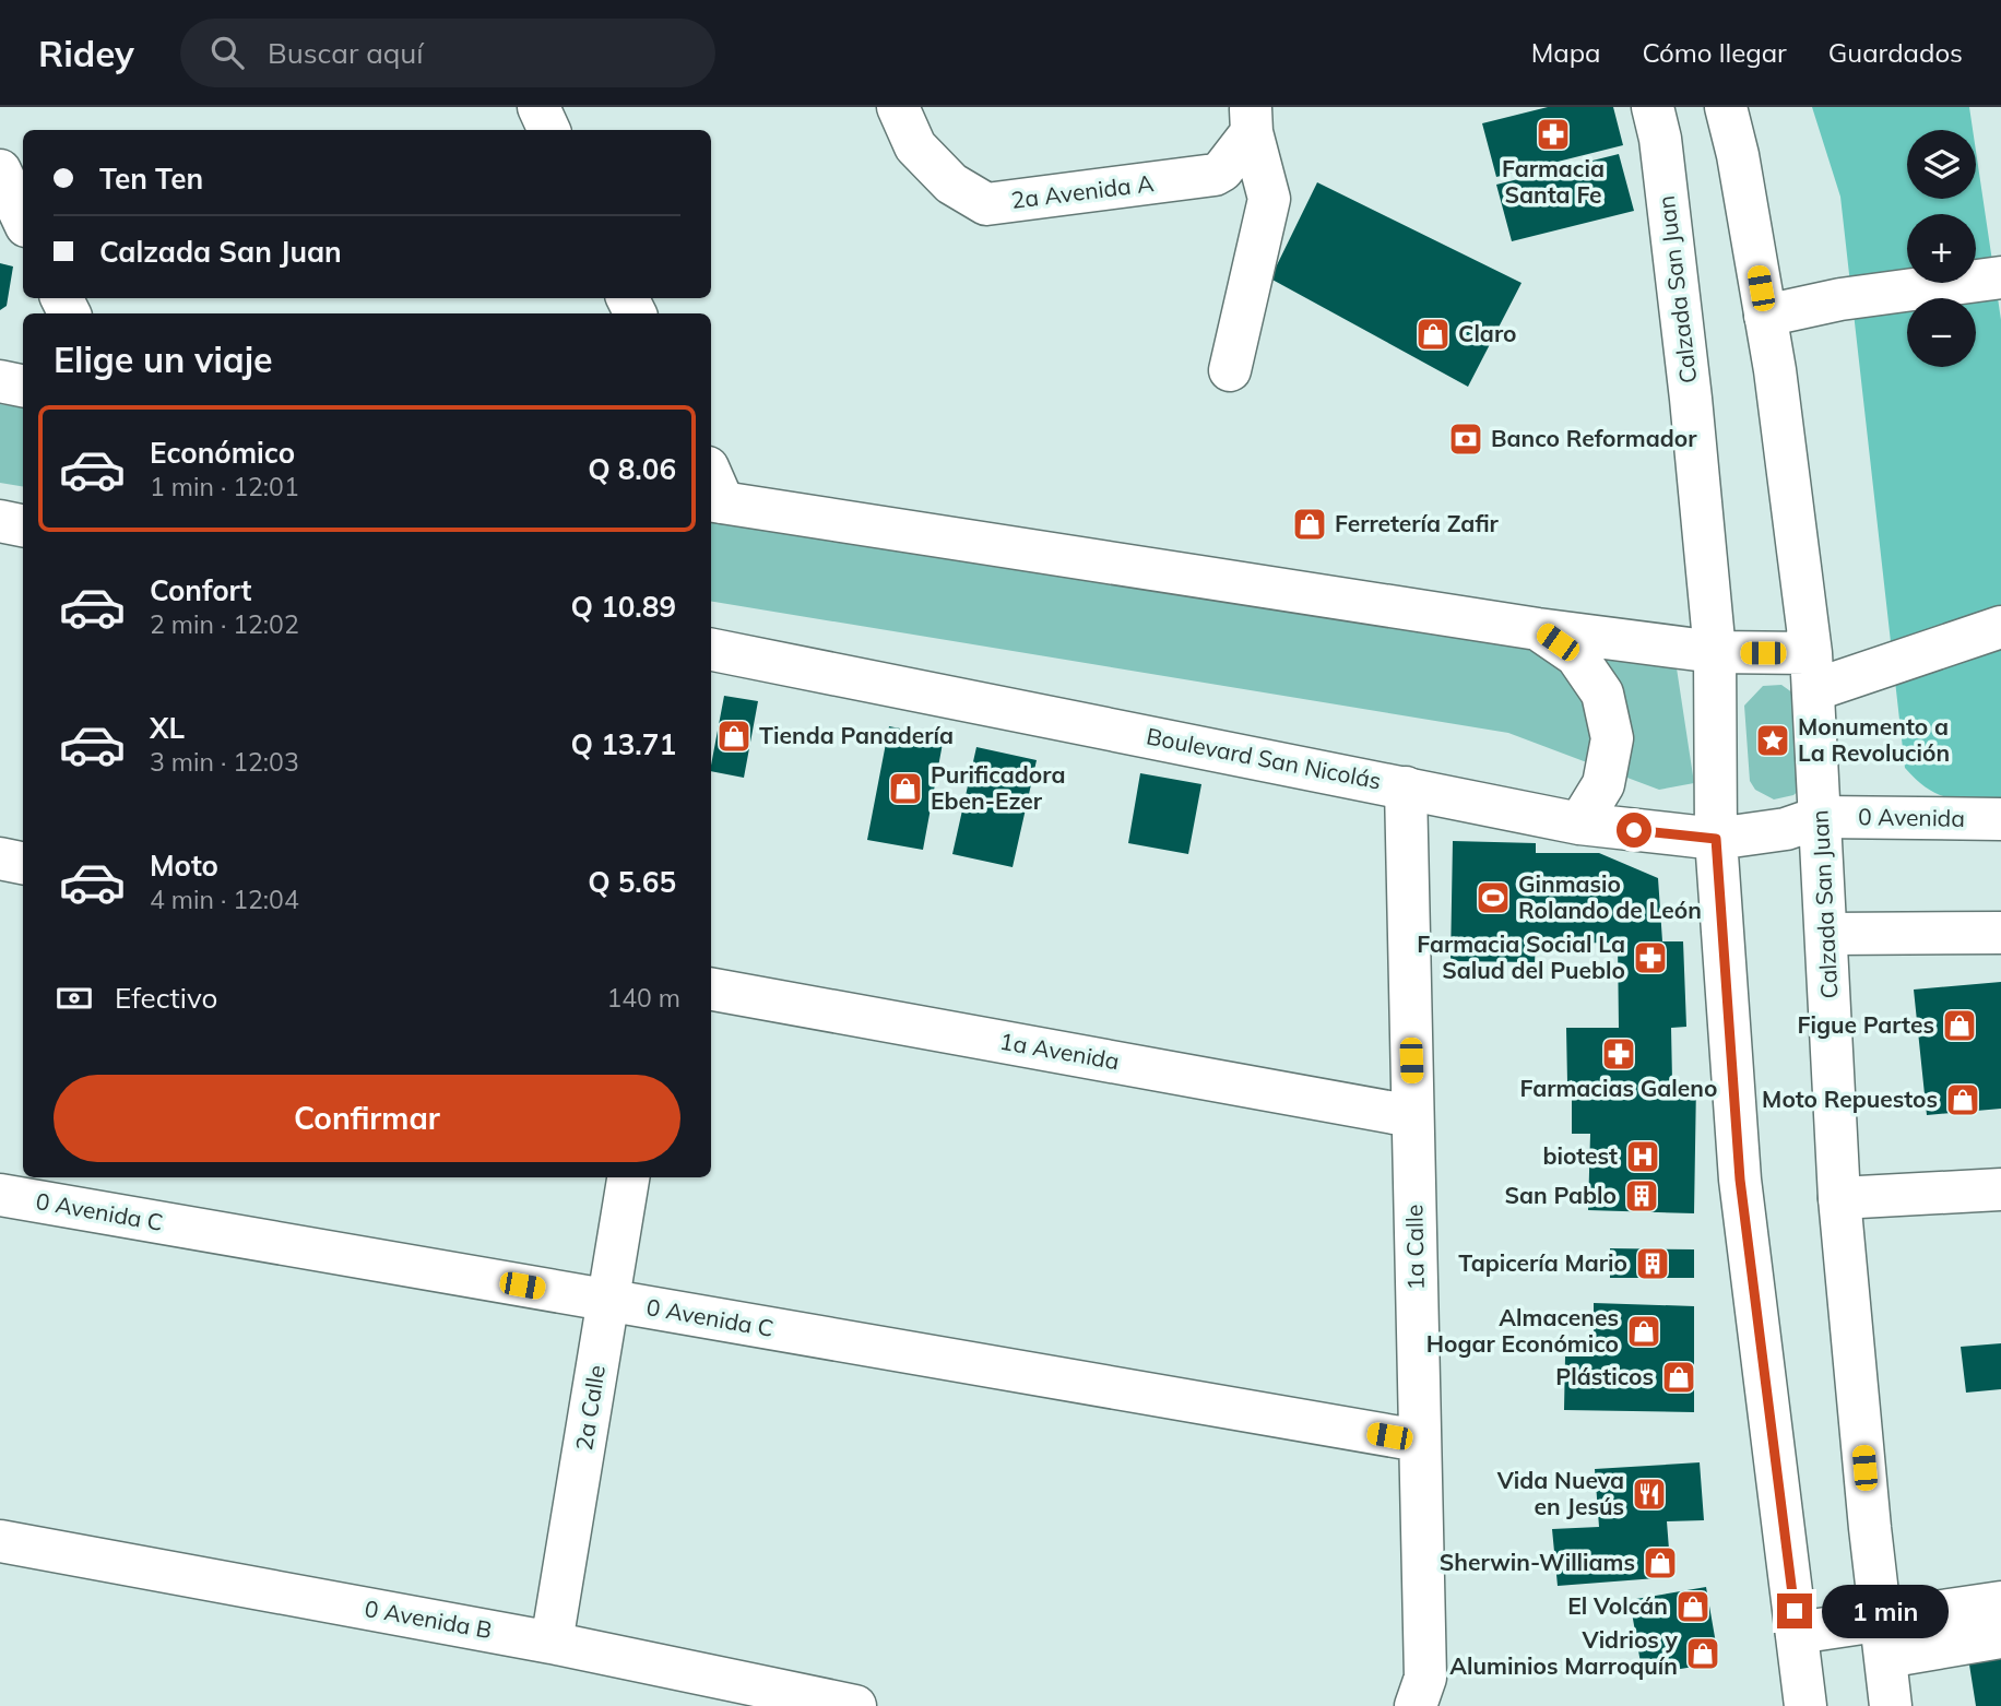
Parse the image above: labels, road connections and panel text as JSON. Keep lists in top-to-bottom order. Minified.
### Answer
{"streets":{"street":["2a Avenida A","Calzada San Juan","Boulevard San Nicolás","0 Avenida","1a Avenida","0 Avenida C","1a Calle","2a Calle","0 Avenida B"]},"crossings":[["Calzada San Juan","Boulevard San Nicolás"],["Calzada San Juan","0 Avenida"],["Boulevard San Nicolás","0 Avenida"],["Boulevard San Nicolás","1a Calle"],["1a Avenida","1a Calle"],["0 Avenida C","1a Calle"],["0 Avenida C","2a Calle"],["2a Calle","0 Avenida B"]],"places":{"pharmacy":["Farmacia Santa Fe","Farmacia Social La Salud del Pueblo","Farmacias Galeno"],"shop":["Claro","Ferretería Zafir","Tienda Panadería","Purificadora Eben-Ezer","Figue Partes","Moto Repuestos","Almacenes Hogar Económico","Plásticos","Sherwin-Williams","El Volcán","Vidrios y Aluminios Marroquín"],"bank":["Banco Reformador"],"place":["Monumento a La Revolución"],"sports":["Ginmasio Rolando de León"],"hospital":["biotest"],"building":["San Pablo","Tapicería Mario"],"restaurant":["Vida Nueva en Jesús"]},"page":{"header":"Ridey","search":"Buscar aquí","nav":["Mapa","Cómo llegar","Guardados"],"map_buttons":["+","−"],"banner":["Ten Ten","Calzada San Juan"],"heading":"Elige un viaje","list":[{"name":"Económico","note":"1 min · 12:01","value":"Q 8.06"},{"name":"Confort","note":"2 min · 12:02","value":"Q 10.89"},{"name":"XL","note":"3 min · 12:03","value":"Q 13.71"},{"name":"Moto","note":"4 min · 12:04","value":"Q 5.65"}],"pay":["Efectivo","140 m"],"buttons":"Confirmar","bubble":"1 min"}}
